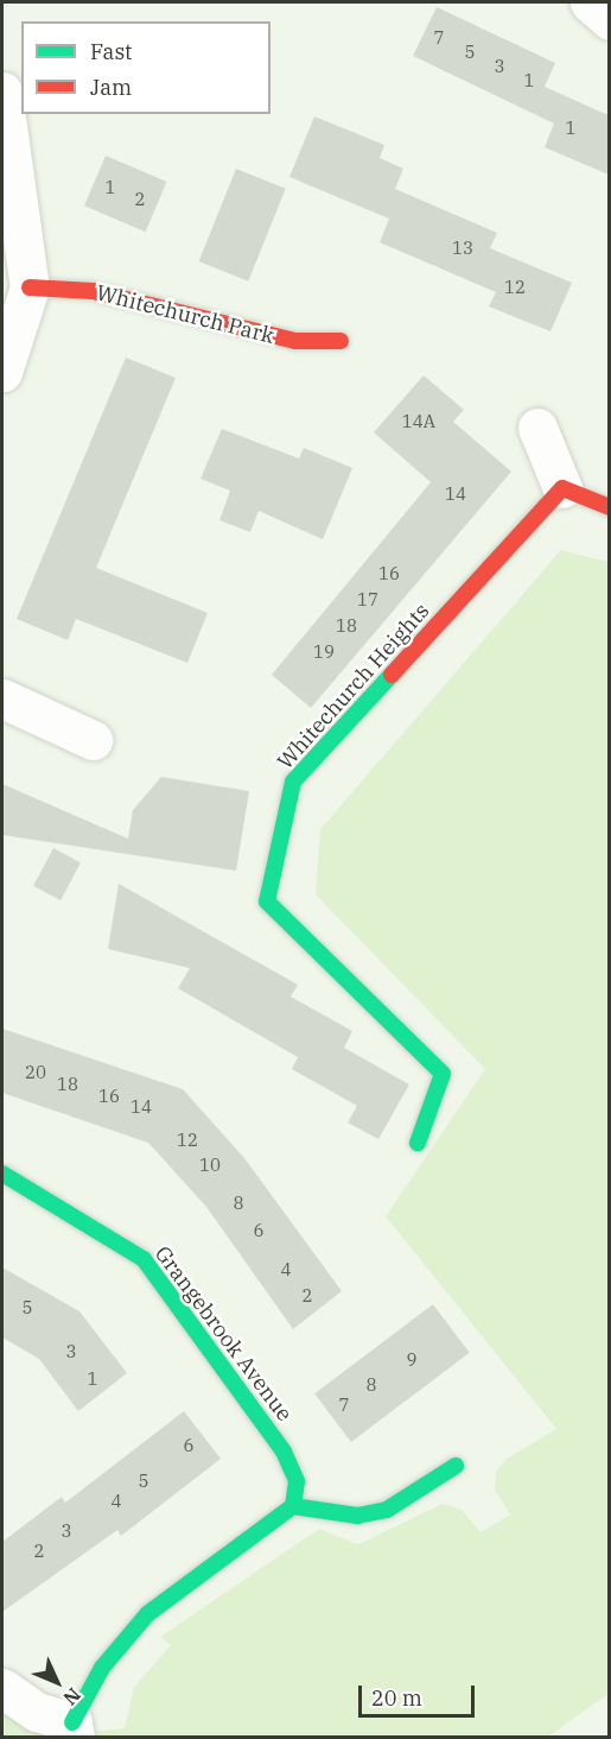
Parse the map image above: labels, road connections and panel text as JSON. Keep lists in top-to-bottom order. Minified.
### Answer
{"streets":{"street":["Whitechurch Park","Whitechurch Heights","Grangebrook Avenue"]},"house_numbers":["7","5","3","1","1","1","2","13","12","14A","14","16","17","18","19","20","18","16","14","12","10","8","6","4","2","5","3","9","1","8","7","6","5","4","3","2"],"legend":["Fast","Jam"],"scale_bar":"20 m","north":"bottom right"}
